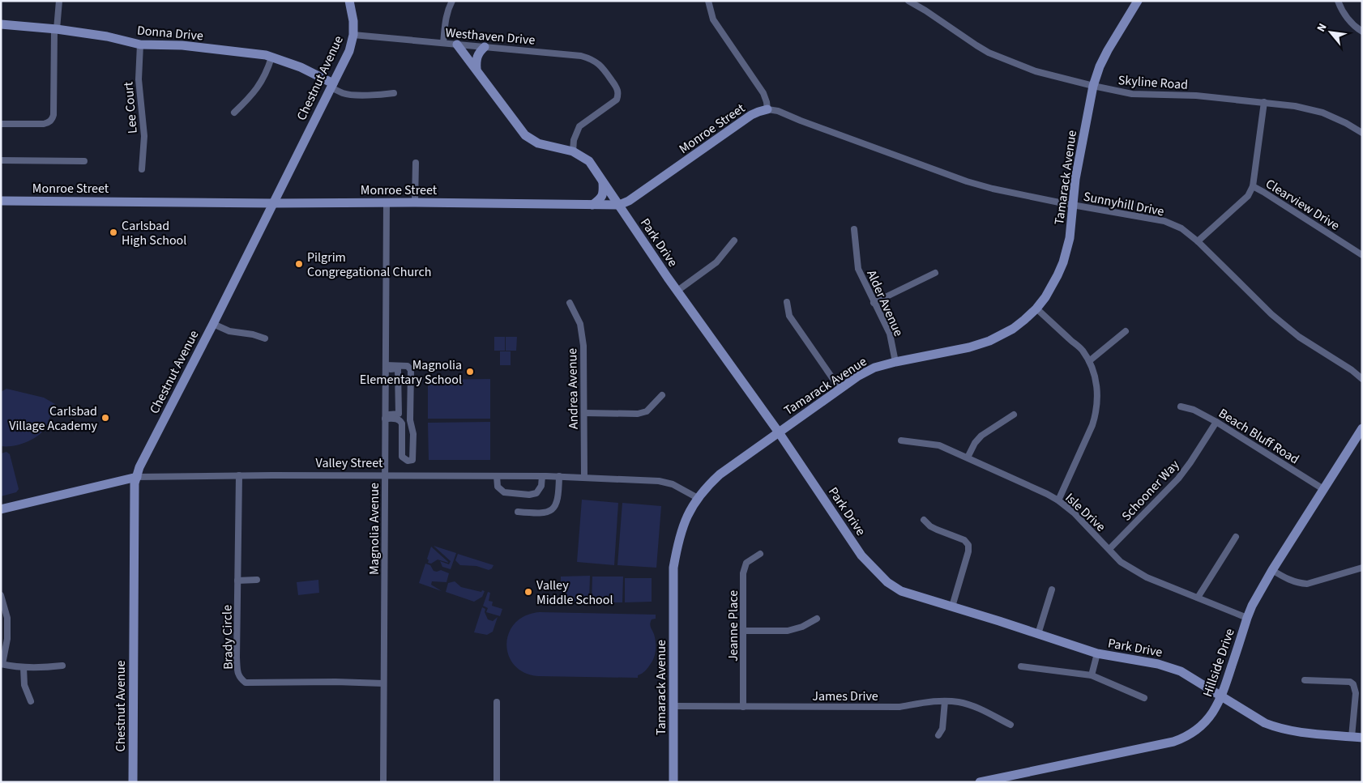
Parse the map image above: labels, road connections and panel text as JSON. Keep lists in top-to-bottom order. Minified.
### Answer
{"streets":{"main road":["Donna Drive","Chestnut Avenue","Monroe Street","Tamarack Avenue","Park Drive","Valley Street","Hillside Drive"],"street":["Westhaven Drive","Skyline Road","Lee Court","Sunnyhill Drive","Clearview Drive","Alder Avenue","Andrea Avenue","Beach Bluff Road","Schooner Way","Isle Drive","Magnolia Avenue","Jeanne Place","Brady Circle","James Drive"]},"crossings":[["Donna Drive","Chestnut Avenue"],["Donna Drive","Lee Court"],["Westhaven Drive","Chestnut Avenue"],["Westhaven Drive","Park Drive"],["Chestnut Avenue","Monroe Street"],["Chestnut Avenue","Valley Street"],["Skyline Road","Tamarack Avenue"],["Monroe Street","Sunnyhill Drive"],["Monroe Street","Park Drive"],["Monroe Street","Magnolia Avenue"],["Tamarack Avenue","Sunnyhill Drive"],["Tamarack Avenue","Park Drive"],["Tamarack Avenue","Alder Avenue"],["Tamarack Avenue","Valley Street"],["Tamarack Avenue","James Drive"],["Park Drive","Hillside Drive"],["Andrea Avenue","Valley Street"],["Beach Bluff Road","Schooner Way"],["Beach Bluff Road","Hillside Drive"],["Valley Street","Magnolia Avenue"],["Valley Street","Brady Circle"],["Schooner Way","Isle Drive"],["Isle Drive","Hillside Drive"],["Magnolia Avenue","Brady Circle"],["Jeanne Place","James Drive"]],"places":["Carlsbad High School","Pilgrim Congregational Church","Magnolia Elementary School","Carlsbad Village Academy","Valley Middle School"],"north":"top left"}
